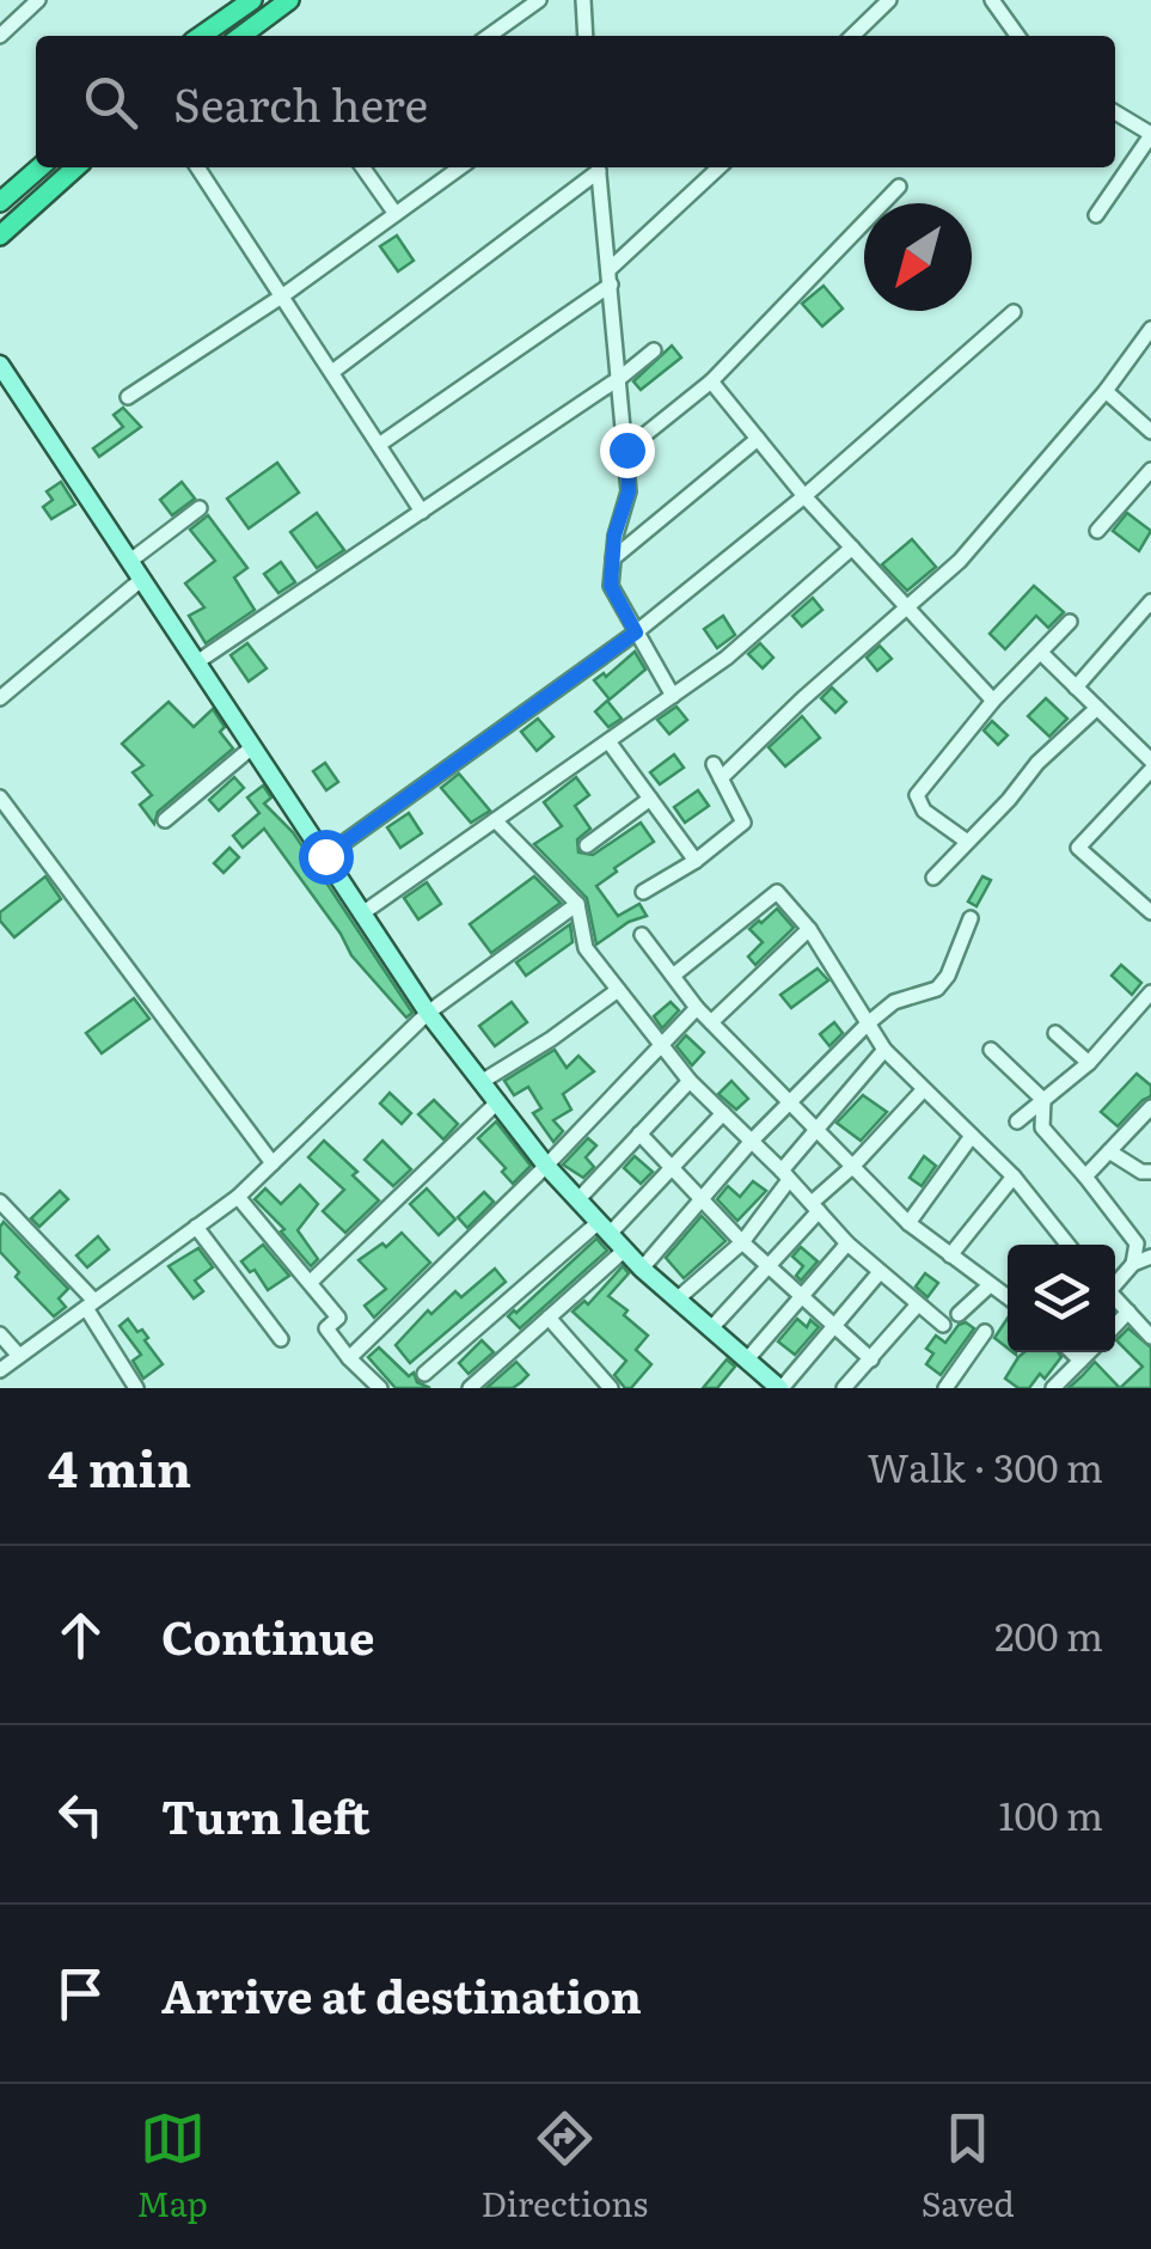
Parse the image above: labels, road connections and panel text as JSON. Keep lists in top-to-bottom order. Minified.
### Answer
{"north":"bottom left","page":{"search":"Search here","heading":["4 min","Walk · 300 m"],"list":[["Continue","200 m"],["Turn left","100 m"],"Arrive at destination"],"nav":["Map","Directions","Saved"]}}
